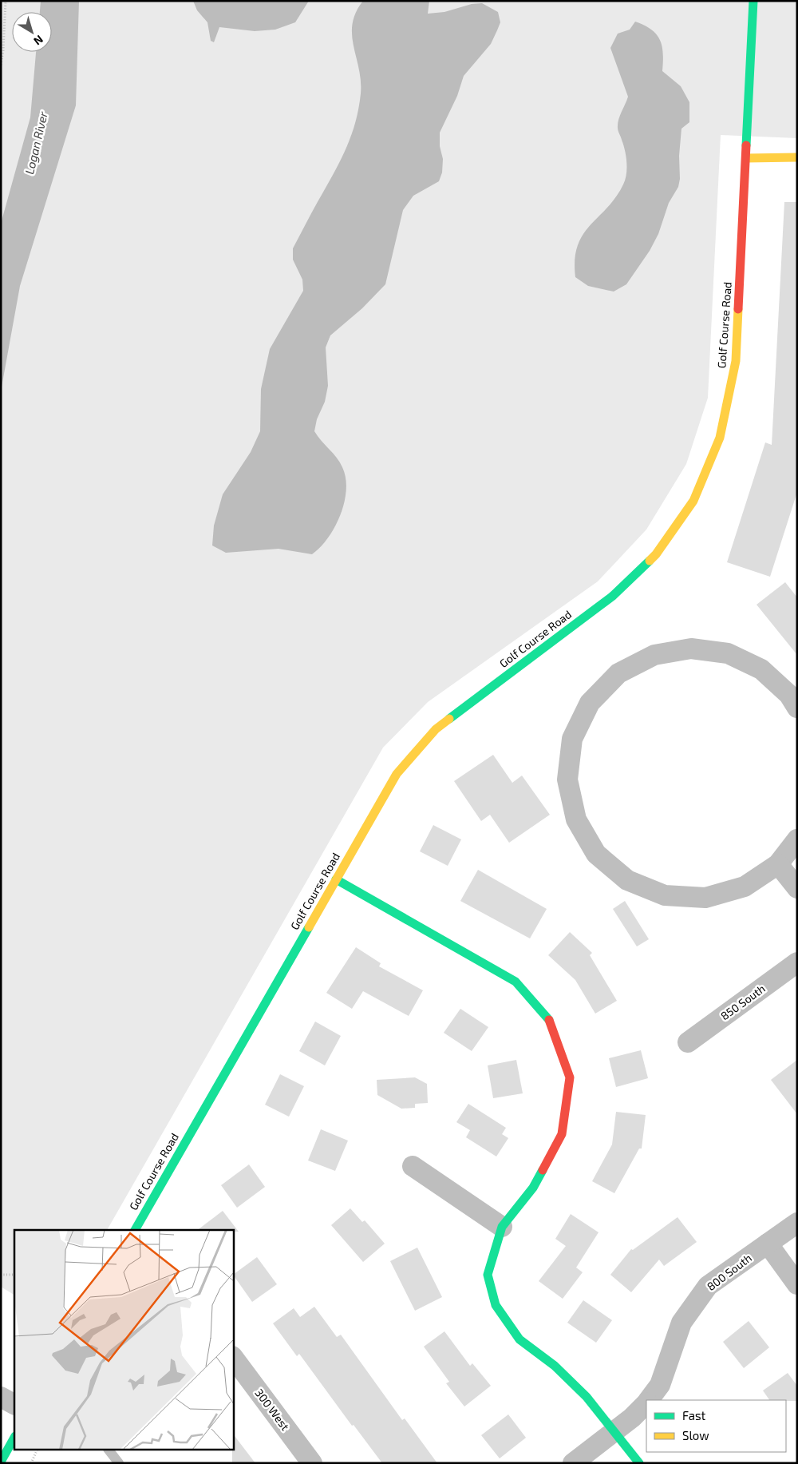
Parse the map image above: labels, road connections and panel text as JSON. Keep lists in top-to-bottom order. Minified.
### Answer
{"streets":{"street":["Golf Course Road","850 South","800 South","300 West"]},"water":["Logan River"],"legend":["Fast","Slow"],"north":"bottom right"}
